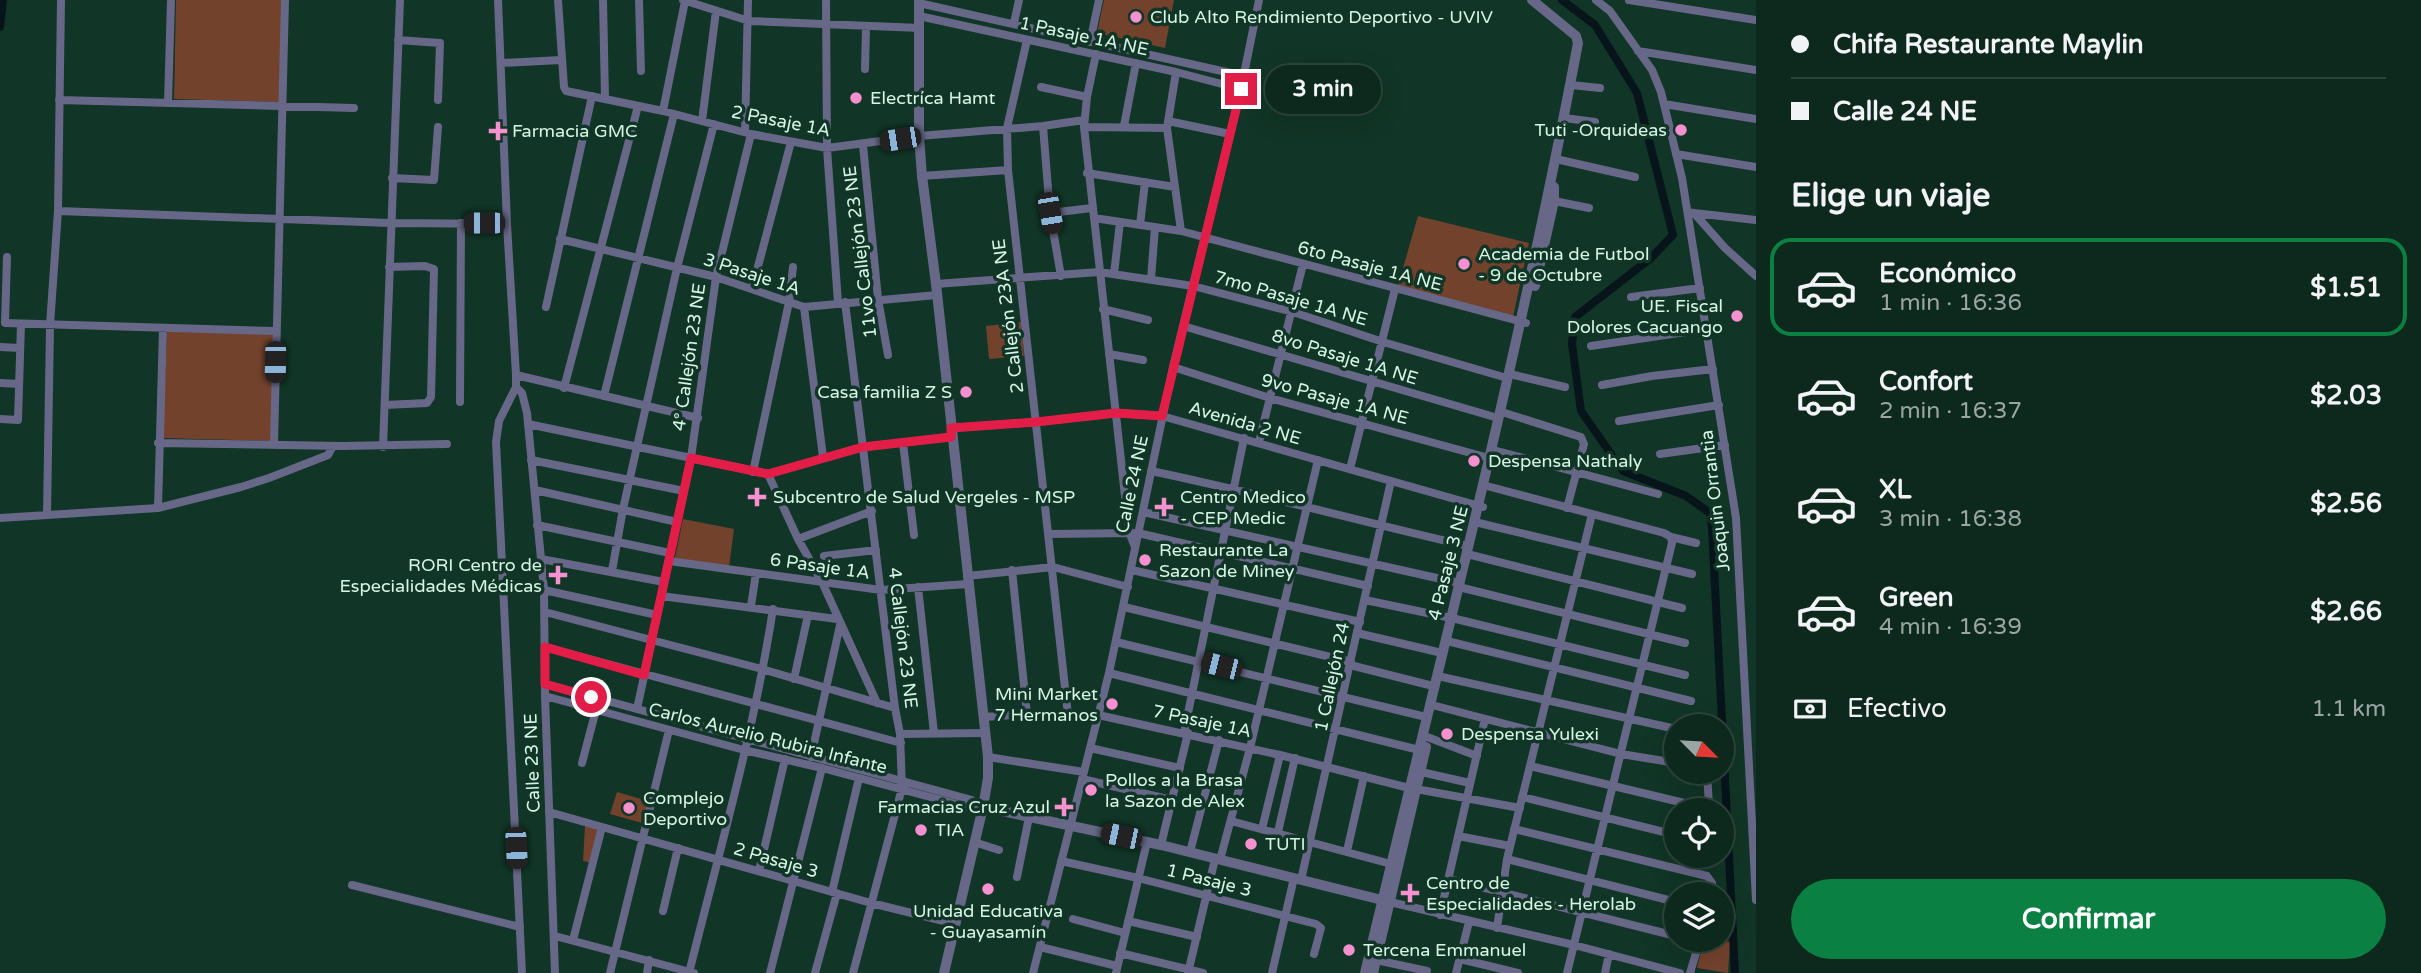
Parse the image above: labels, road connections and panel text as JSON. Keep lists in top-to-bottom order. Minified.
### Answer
{"streets":{"street":["1 Pasaje 1A NE","2 Pasaje 1A","11vo Callejón 23 NE","6to Pasaje 1A NE","3 Pasaje 1A","7mo Pasaje 1A NE","2 Callejón 23A NE","4° Callejón 23 NE","8vo Pasaje 1A NE","9vo Pasaje 1A NE","Avenida 2 NE","Calle 24 NE","Joaquin Orrantia","4 Pasaje 3 NE","6 Pasaje 1A","4 Callejón 23 NE","1 Callejón 24","7 Pasaje 1A","Carlos Aurelio Rubira Infante","Calle 23 NE","2 Pasaje 3","1 Pasaje 3"]},"crossings":[["1 Pasaje 1A NE","2 Callejón 23A NE"],["1 Pasaje 1A NE","Calle 24 NE"],["2 Pasaje 1A","11vo Callejón 23 NE"],["2 Pasaje 1A","2 Callejón 23A NE"],["2 Pasaje 1A","4° Callejón 23 NE"],["2 Pasaje 1A","Calle 24 NE"],["2 Pasaje 1A","4 Callejón 23 NE"],["11vo Callejón 23 NE","3 Pasaje 1A"],["6to Pasaje 1A NE","Calle 24 NE"],["6to Pasaje 1A NE","4 Pasaje 3 NE"],["3 Pasaje 1A","7mo Pasaje 1A NE"],["3 Pasaje 1A","4° Callejón 23 NE"],["3 Pasaje 1A","4 Callejón 23 NE"],["7mo Pasaje 1A NE","2 Callejón 23A NE"],["7mo Pasaje 1A NE","Calle 24 NE"],["7mo Pasaje 1A NE","4 Pasaje 3 NE"],["2 Callejón 23A NE","Avenida 2 NE"],["2 Callejón 23A NE","6 Pasaje 1A"],["2 Callejón 23A NE","7 Pasaje 1A"],["4° Callejón 23 NE","6 Pasaje 1A"],["4° Callejón 23 NE","Carlos Aurelio Rubira Infante"],["8vo Pasaje 1A NE","9vo Pasaje 1A NE"],["8vo Pasaje 1A NE","Calle 24 NE"],["8vo Pasaje 1A NE","4 Pasaje 3 NE"],["9vo Pasaje 1A NE","Calle 24 NE"],["9vo Pasaje 1A NE","4 Pasaje 3 NE"],["Avenida 2 NE","Calle 24 NE"],["Avenida 2 NE","4 Pasaje 3 NE"],["Avenida 2 NE","4 Callejón 23 NE"],["Avenida 2 NE","1 Callejón 24"],["Calle 24 NE","6 Pasaje 1A"],["Calle 24 NE","7 Pasaje 1A"],["Calle 24 NE","1 Pasaje 3"],["4 Pasaje 3 NE","7 Pasaje 1A"],["6 Pasaje 1A","4 Callejón 23 NE"],["6 Pasaje 1A","Calle 23 NE"],["4 Callejón 23 NE","Carlos Aurelio Rubira Infante"],["4 Callejón 23 NE","2 Pasaje 3"],["1 Callejón 24","7 Pasaje 1A"],["1 Callejón 24","1 Pasaje 3"],["Carlos Aurelio Rubira Infante","Calle 23 NE"],["Calle 23 NE","2 Pasaje 3"]],"places":{"other":["Club Alto Rendimiento Deportivo - UVIV","Electríca Hamt","Tuti -Orquideas","Academia de Futbol - 9 de Octubre","UE. Fiscal Dolores Cacuango","Casa familia Z S","Despensa Nathaly","Restaurante La Sazon de Miney","Mini Market 7 Hermanos","Despensa Yulexi","Pollos a la Brasa la Sazon de Alex","Complejo Deportivo","TIA","TUTI","Unidad Educativa - Guayasamín","Tercena Emmanuel"],"health":["Farmacia GMC","Subcentro de Salud Vergeles - MSP","Centro Medico - CEP Medic","RORI Centro de Especialidades Médicas","Farmacias Cruz Azul","Centro de Especialidades - Herolab"]},"north":"bottom right","page":{"banner":["Chifa Restaurante Maylin","Calle 24 NE"],"bubble":"3 min","heading":"Elige un viaje","list":[{"name":"Económico","note":"1 min · 16:36","value":"$1.51"},{"name":"Confort","note":"2 min · 16:37","value":"$2.03"},{"name":"XL","note":"3 min · 16:38","value":"$2.56"},{"name":"Green","note":"4 min · 16:39","value":"$2.66"}],"pay":["Efectivo","1.1 km"],"buttons":"Confirmar"}}
